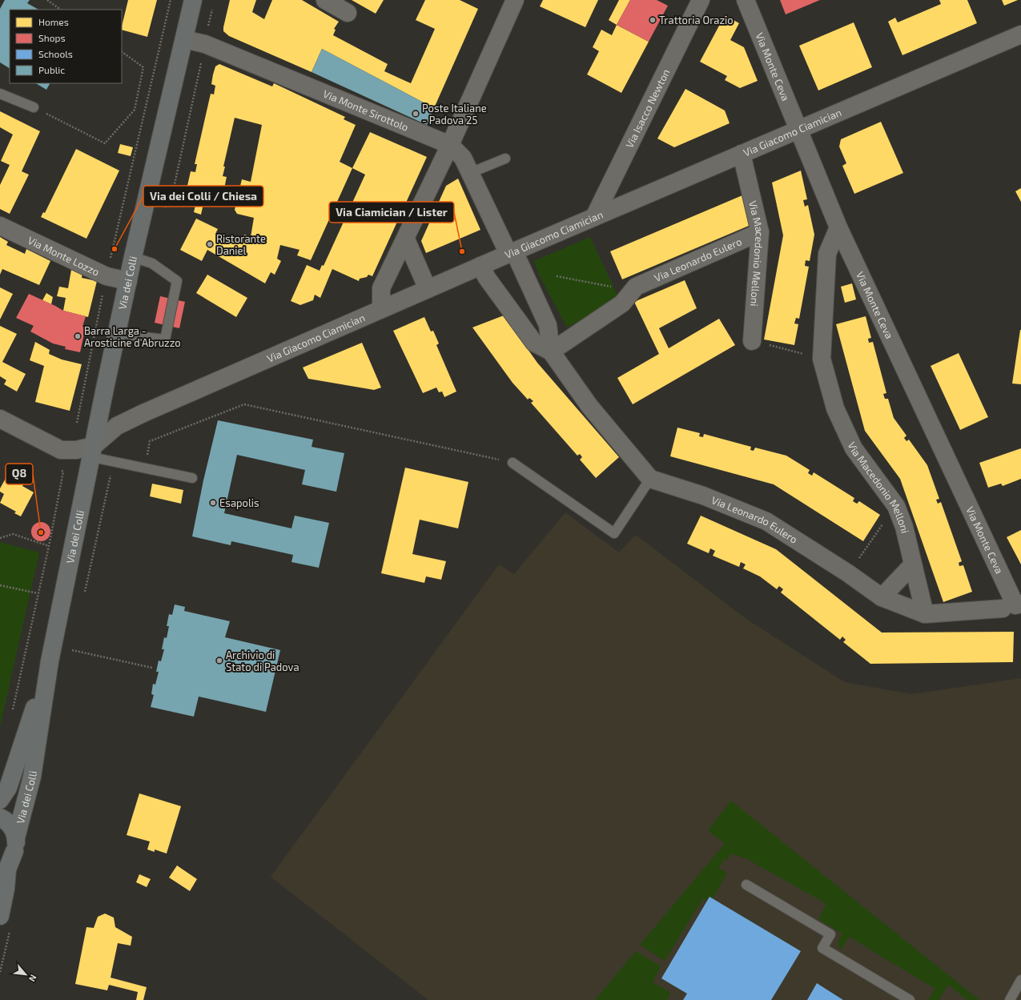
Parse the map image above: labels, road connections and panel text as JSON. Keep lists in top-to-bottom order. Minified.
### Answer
{"streets":{"main road":["Via dei Colli"],"street":["Via Monte Ceva","Via Isacco Newton","Via Monte Sirottolo","Via Giacomo Ciamician","Via Macedonio Melloni","Via Monte Lozzo","Via Leonardo Eulero"]},"crossings":[["Via Monte Ceva","Via Giacomo Ciamician"],["Via Monte Ceva","Via Macedonio Melloni"],["Via Monte Ceva","Via Leonardo Eulero"],["Via Isacco Newton","Via Giacomo Ciamician"],["Via Monte Sirottolo","Via Giacomo Ciamician"],["Via Monte Sirottolo","Via dei Colli"],["Via Giacomo Ciamician","Via Macedonio Melloni"],["Via Giacomo Ciamician","Via dei Colli"],["Via Macedonio Melloni","Via Leonardo Eulero"],["Via Monte Lozzo","Via dei Colli"]],"places":["Trattoria Orazio","Poste Italiane - Padova 25","Ristorante Daniel","Via dei Colli / Chiesa","Via Ciamician / Lister","Barra Larga - Arosticine d'Abruzzo","Esapolis","Q8","Archivio di Stato di Padova"],"legend":["Homes","Shops","Schools","Public"],"north":"bottom right"}
